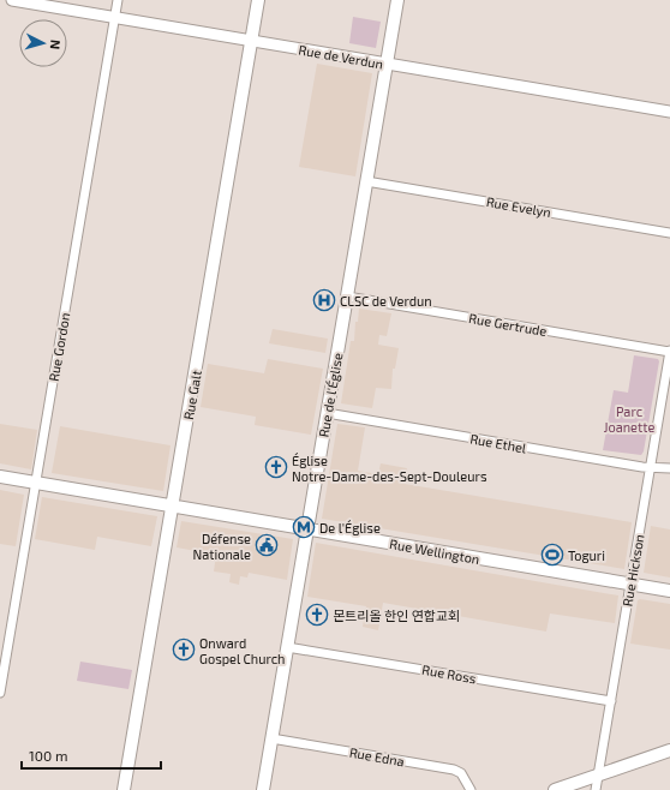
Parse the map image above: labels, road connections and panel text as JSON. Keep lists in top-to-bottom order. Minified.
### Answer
{"streets":{"main road":["Rue Galt","Rue de l'Église","Rue Wellington"],"street":["Rue de Verdun","Rue Evelyn","Rue Gertrude","Rue Gordon","Rue Ethel","Rue Hickson","Rue Ross","Rue Edna"]},"crossings":[["Rue de Verdun","Rue Gordon"],["Rue de Verdun","Rue Galt"],["Rue de Verdun","Rue de l'Église"],["Rue Evelyn","Rue de l'Église"],["Rue Gertrude","Rue de l'Église"],["Rue Gertrude","Rue Hickson"],["Rue Gordon","Rue Wellington"],["Rue Galt","Rue Wellington"],["Rue de l'Église","Rue Ethel"],["Rue de l'Église","Rue Wellington"],["Rue de l'Église","Rue Ross"],["Rue de l'Église","Rue Edna"],["Rue Ethel","Rue Hickson"],["Rue Wellington","Rue Hickson"],["Rue Hickson","Rue Ross"]],"parks":["Parc Joanette"],"places":{"hospital":["CLSC de Verdun"],"church":["Église Notre-Dame-des-Sept-Douleurs","몬트리올 한인 연합교회","Onward Gospel Church"],"metro station":["De l'Église"],"public building":["Défense Nationale"],"sports":["Toguri"]},"scale_bar":"100 m","north":"right"}
